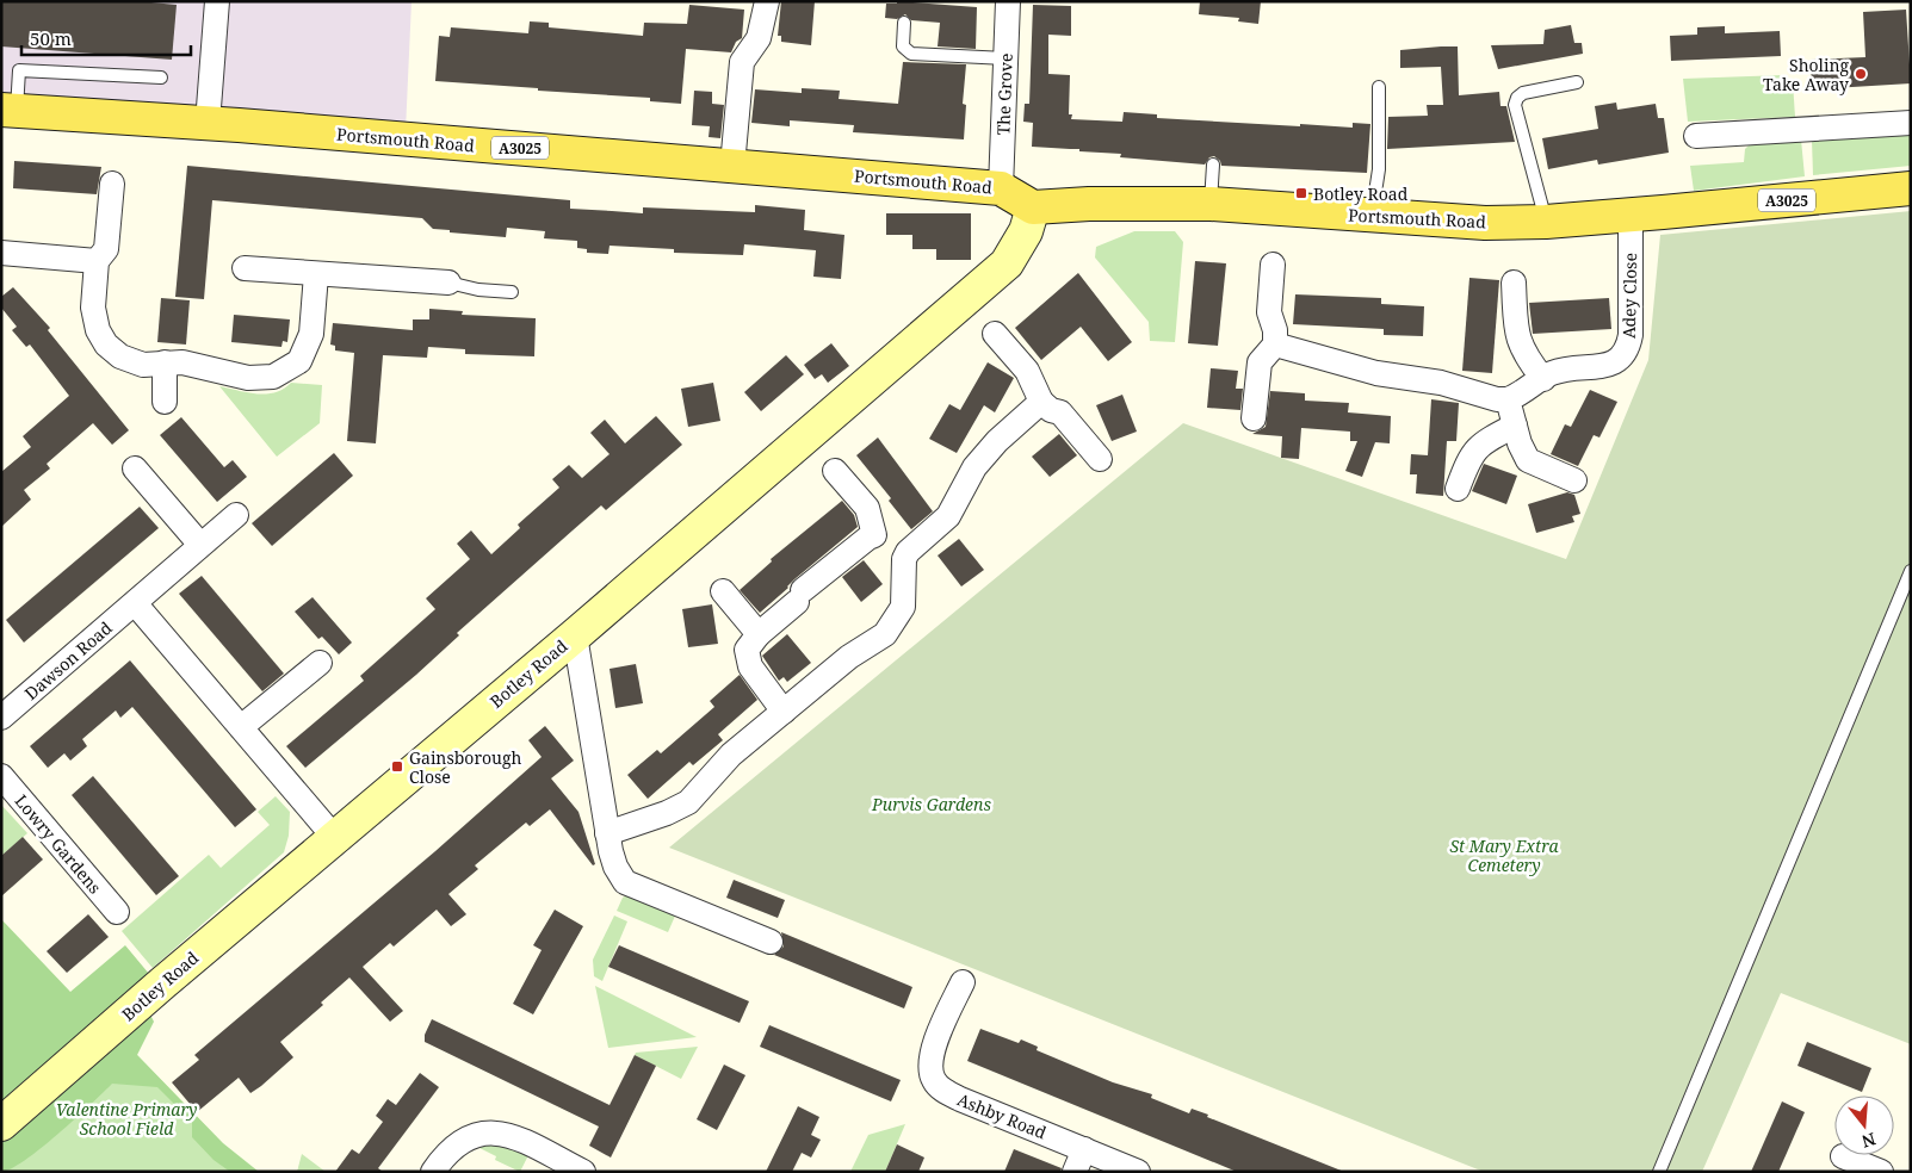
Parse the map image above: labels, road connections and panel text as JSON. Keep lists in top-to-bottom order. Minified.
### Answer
{"streets":{"main road":["Portsmouth Road","A3025","Botley Road"],"street":["The Grove","Adey Close","Dawson Road","Lowry Gardens","Ashby Road"]},"crossings":[["The Grove","Portsmouth Road"],["Portsmouth Road","Adey Close"],["Portsmouth Road","Botley Road"]],"parks":["Purvis Gardens","St Mary Extra Cemetery","Valentine Primary School Field"],"places":{"other":["Sholing Take Away"],"transit":["Botley Road","Gainsborough Close"]},"scale_bar":"50 m","north":"bottom"}
